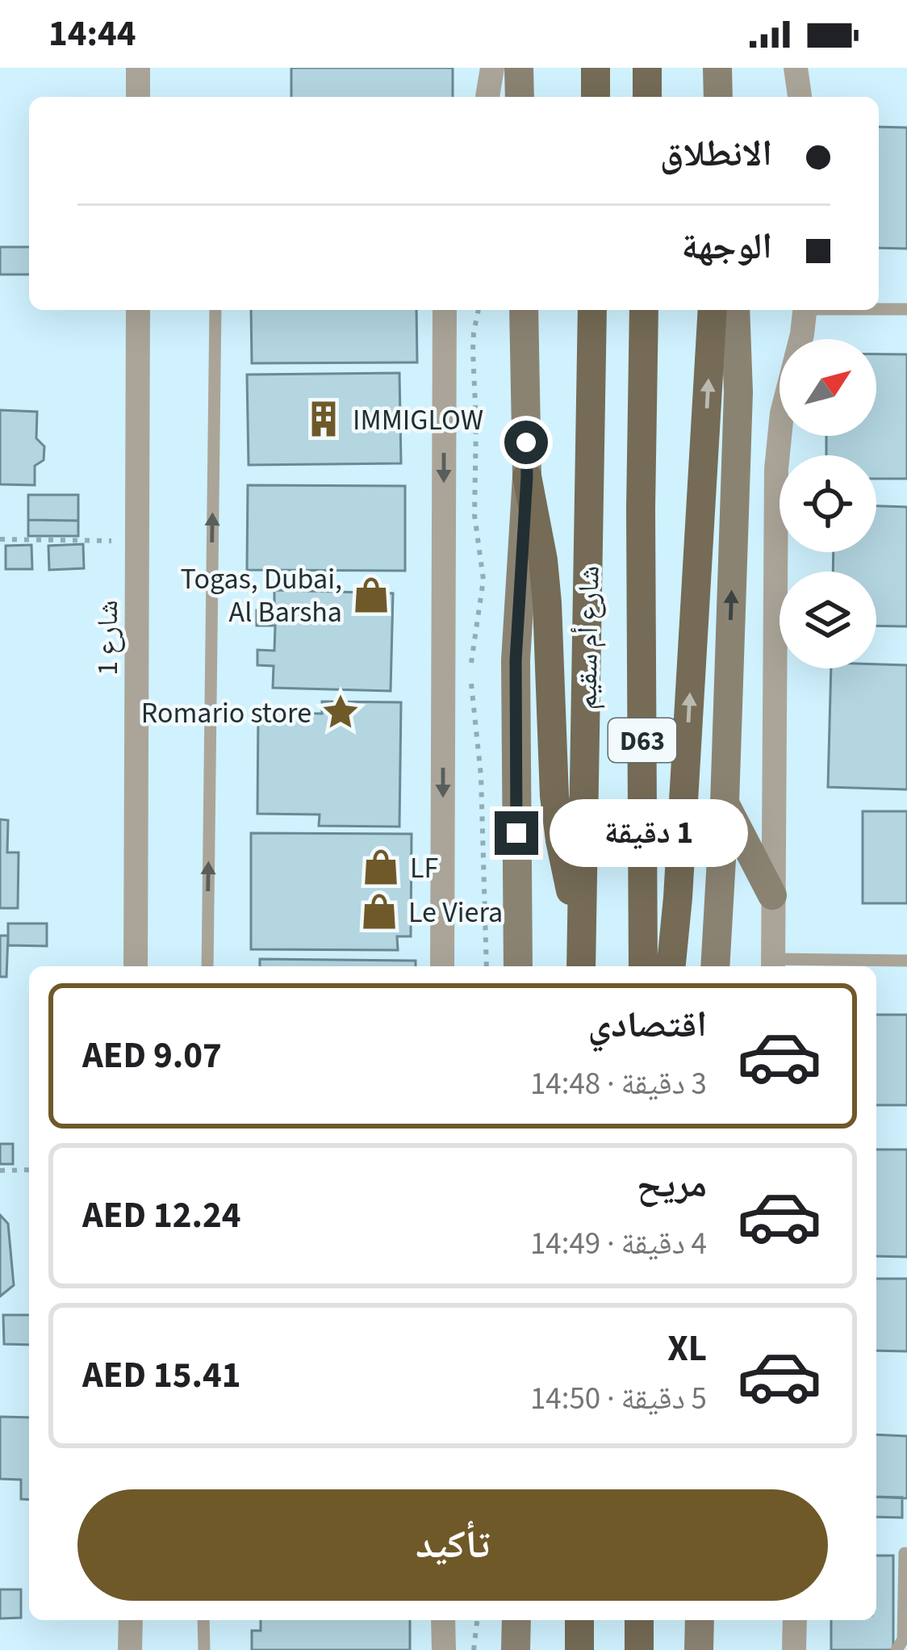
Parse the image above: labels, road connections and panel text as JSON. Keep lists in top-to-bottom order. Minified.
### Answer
{"streets":{"main road":["شارع أم سقيم","D63"],"street":["شارع 1"]},"places":{"building":["IMMIGLOW"],"shop":["Togas, Dubai, Al Barsha","LF","Le Viera"],"place":["Romario store"]},"north":"top right","page":{"status":"14:44","banner":["الانطلاق","الوجهة"],"bubble":"1 دقيقة","list":[{"name":"اقتصادي","note":"3 دقيقة · 14:48","value":"AED 9.07"},{"name":"مريح","note":"4 دقيقة · 14:49","value":"AED 12.24"},{"name":"XL","note":"5 دقيقة · 14:50","value":"AED 15.41"}],"buttons":"تأكيد"}}
